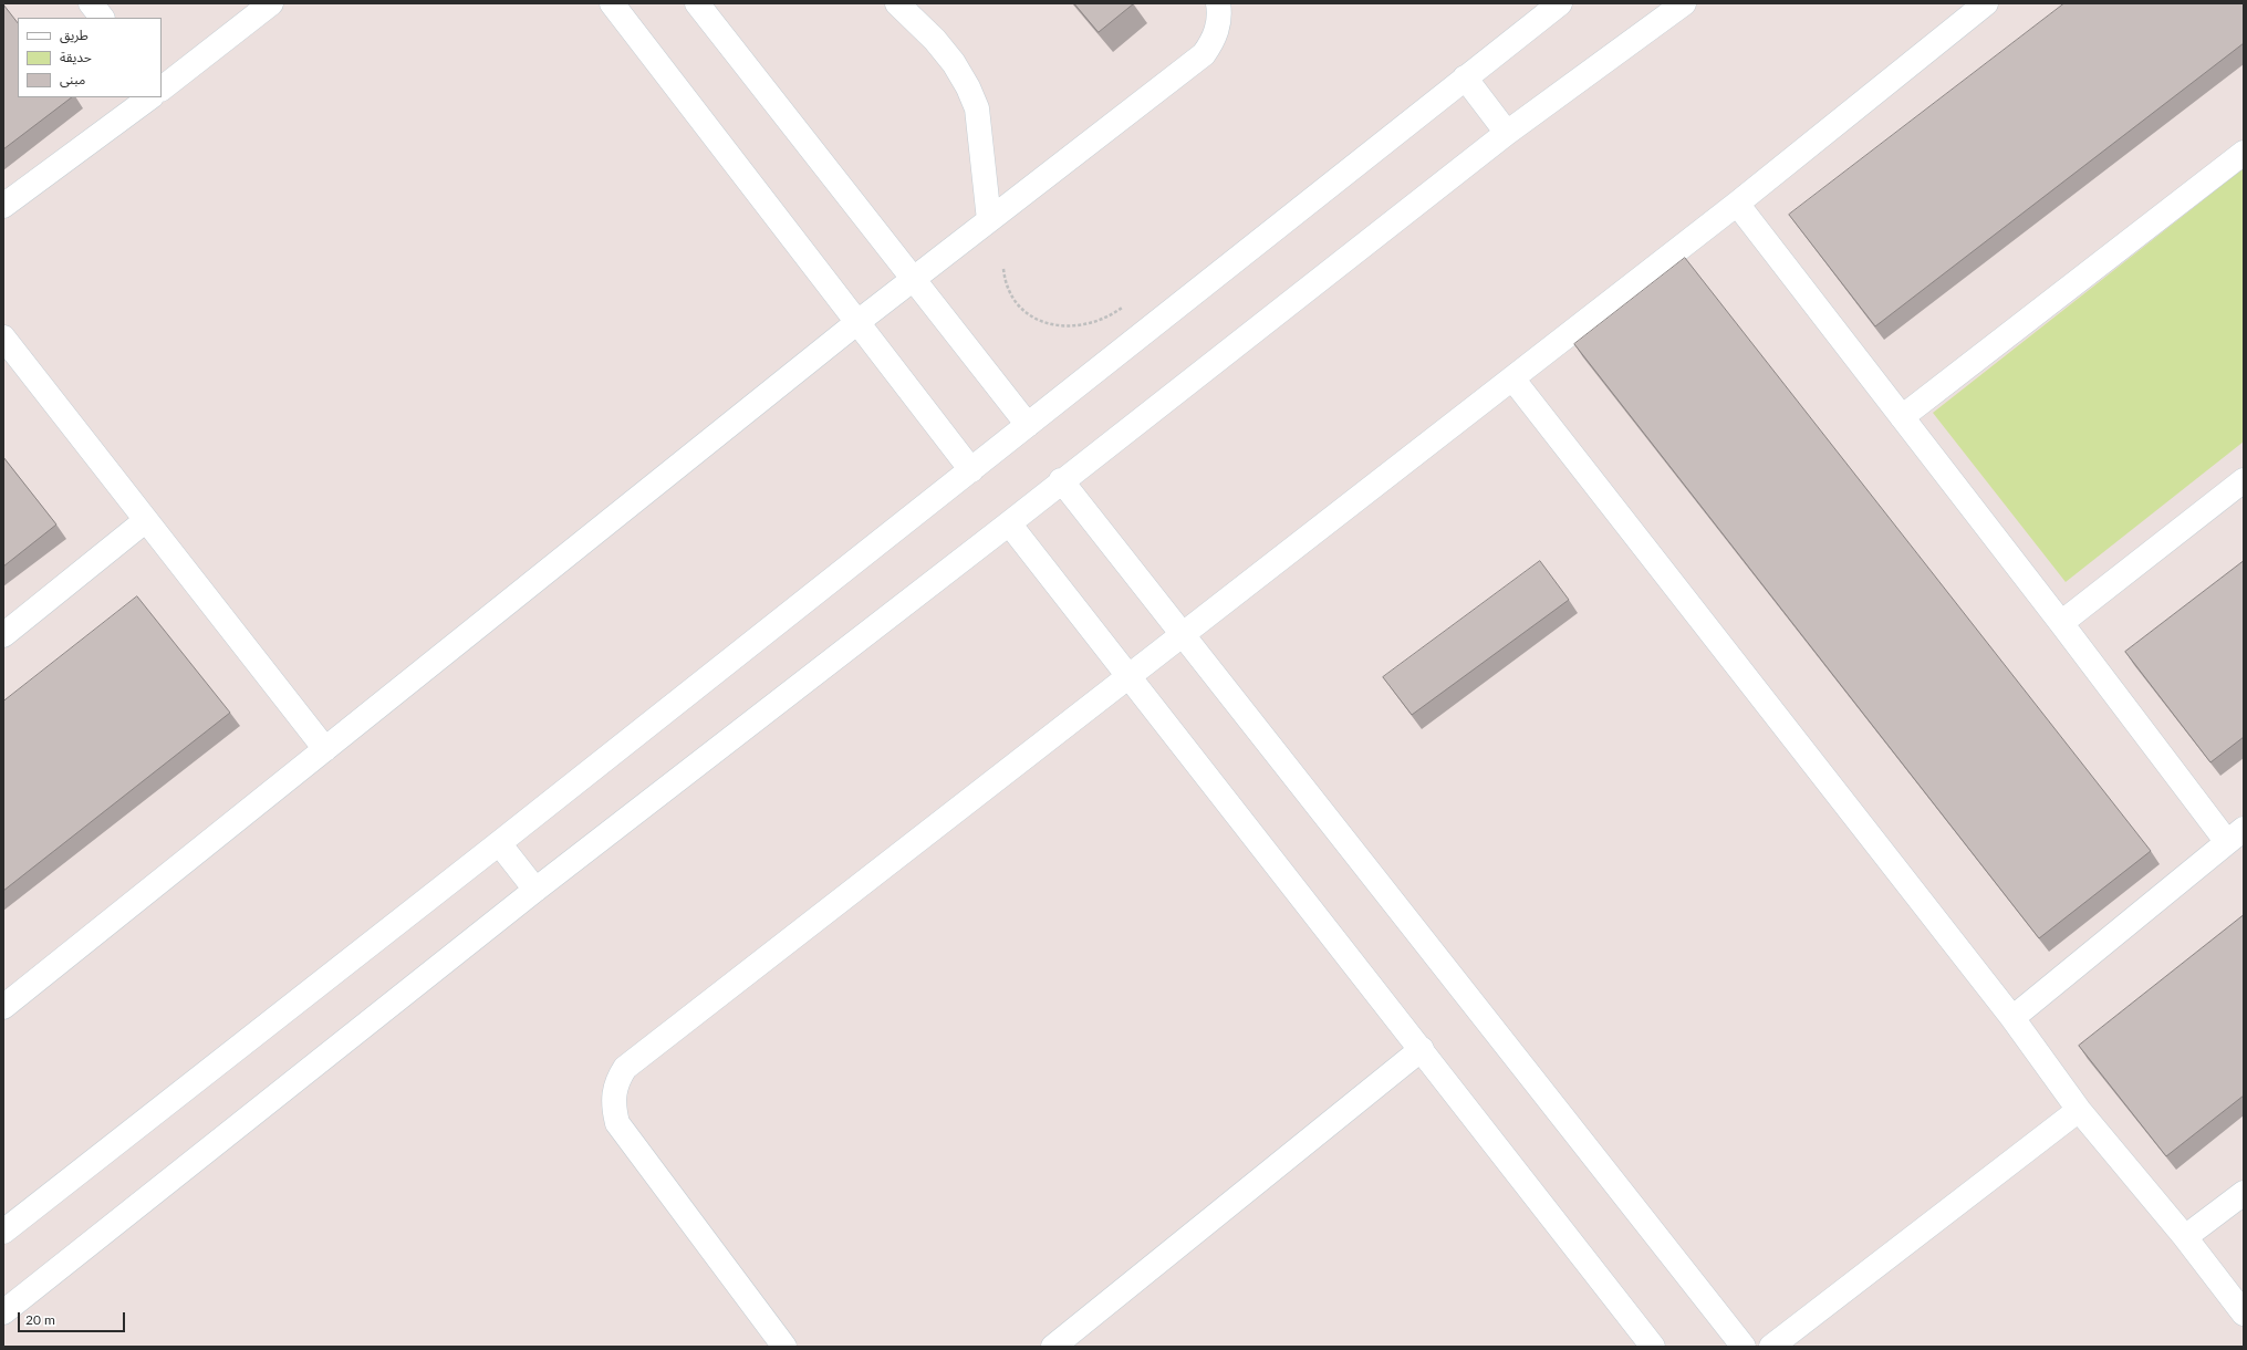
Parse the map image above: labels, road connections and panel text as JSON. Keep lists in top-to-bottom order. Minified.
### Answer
{"legend":["طريق","حديقة","مبنى"],"scale_bar":"20 m"}
